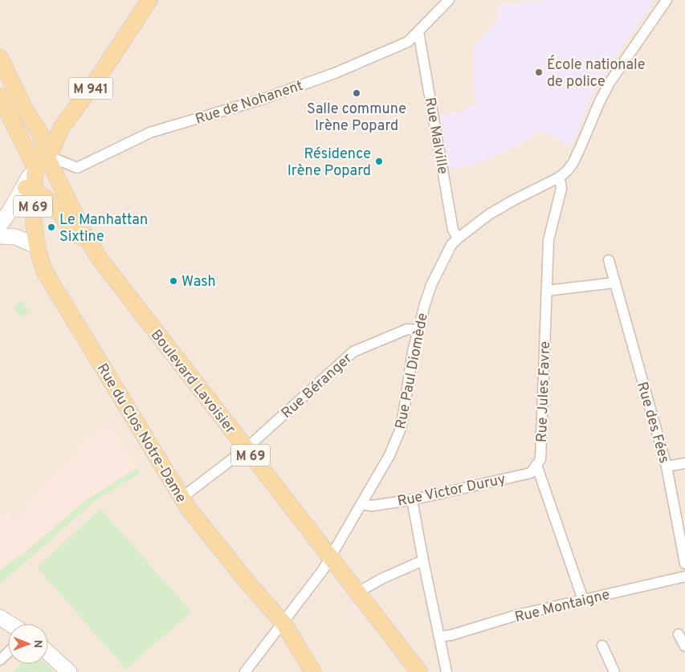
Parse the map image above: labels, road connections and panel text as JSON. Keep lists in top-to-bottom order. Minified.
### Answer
{"streets":{"main road":["M 941","M 69","Boulevard Lavoisier","Rue du Clos Notre-Dame"],"street":["Rue de Nohanent","Rue Malville","Rue Paul Diomède","Rue Béranger","Rue Jules Favre","Rue des Fées","Rue Victor Duruy","Rue Montaigne"]},"crossings":[["M 941","Rue de Nohanent"],["M 941","M 69"],["M 941","Boulevard Lavoisier"],["M 941","Rue du Clos Notre-Dame"],["Rue de Nohanent","Rue Malville"],["Rue de Nohanent","M 69"],["Rue de Nohanent","Boulevard Lavoisier"],["Rue Malville","Rue Paul Diomède"],["M 69","Boulevard Lavoisier"],["M 69","Rue du Clos Notre-Dame"],["Rue Paul Diomède","Boulevard Lavoisier"],["Rue Paul Diomède","Rue Béranger"],["Rue Paul Diomède","Rue Jules Favre"],["Rue Paul Diomède","Rue du Clos Notre-Dame"],["Rue Paul Diomède","Rue Victor Duruy"],["Boulevard Lavoisier","Rue Béranger"],["Rue Béranger","Rue du Clos Notre-Dame"],["Rue Jules Favre","Rue Victor Duruy"]],"places":["École nationale de police","Salle commune Irène Popard","Résidence Irène Popard","Le Manhattan Sixtine","Wash"],"north":"right"}
